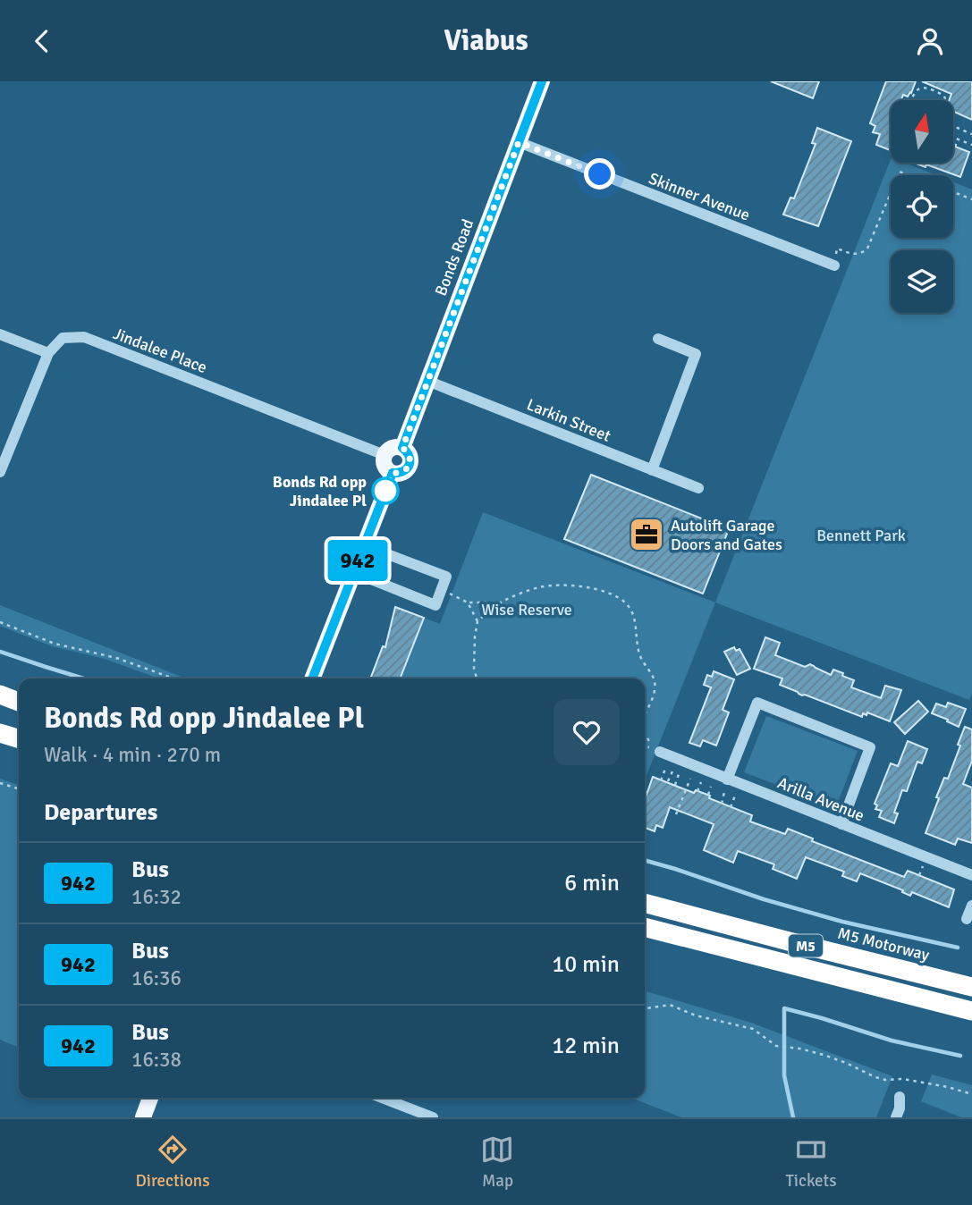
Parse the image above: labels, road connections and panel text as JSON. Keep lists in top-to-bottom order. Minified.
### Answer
{"streets":{"highway":["M5 Motorway","M5"],"main road":["Bonds Road"],"street":["Skinner Avenue","Jindalee Place","Larkin Street","Arilla Avenue"]},"crossings":[["Skinner Avenue","Bonds Road"],["Bonds Road","Jindalee Place"],["Bonds Road","Larkin Street"]],"parks":["Bennett Park","Wise Reserve"],"places":{"other":["Bonds Rd opp Jindalee Pl"],"office":["Autolift Garage Doors and Gates"]},"lines":["bus line 942"],"north":"top","page":{"header":"Viabus","on_map":"942","heading":[["Bonds Rd opp Jindalee Pl","Walk · 4 min · 270 m"],"Departures"],"list":[{"mark":"942","name":"Bus","note":"16:32","value":"6 min"},{"mark":"942","name":"Bus","note":"16:36","value":"10 min"},{"mark":"942","name":"Bus","note":"16:38","value":"12 min"}],"tabs":["Directions","Map","Tickets"]}}
